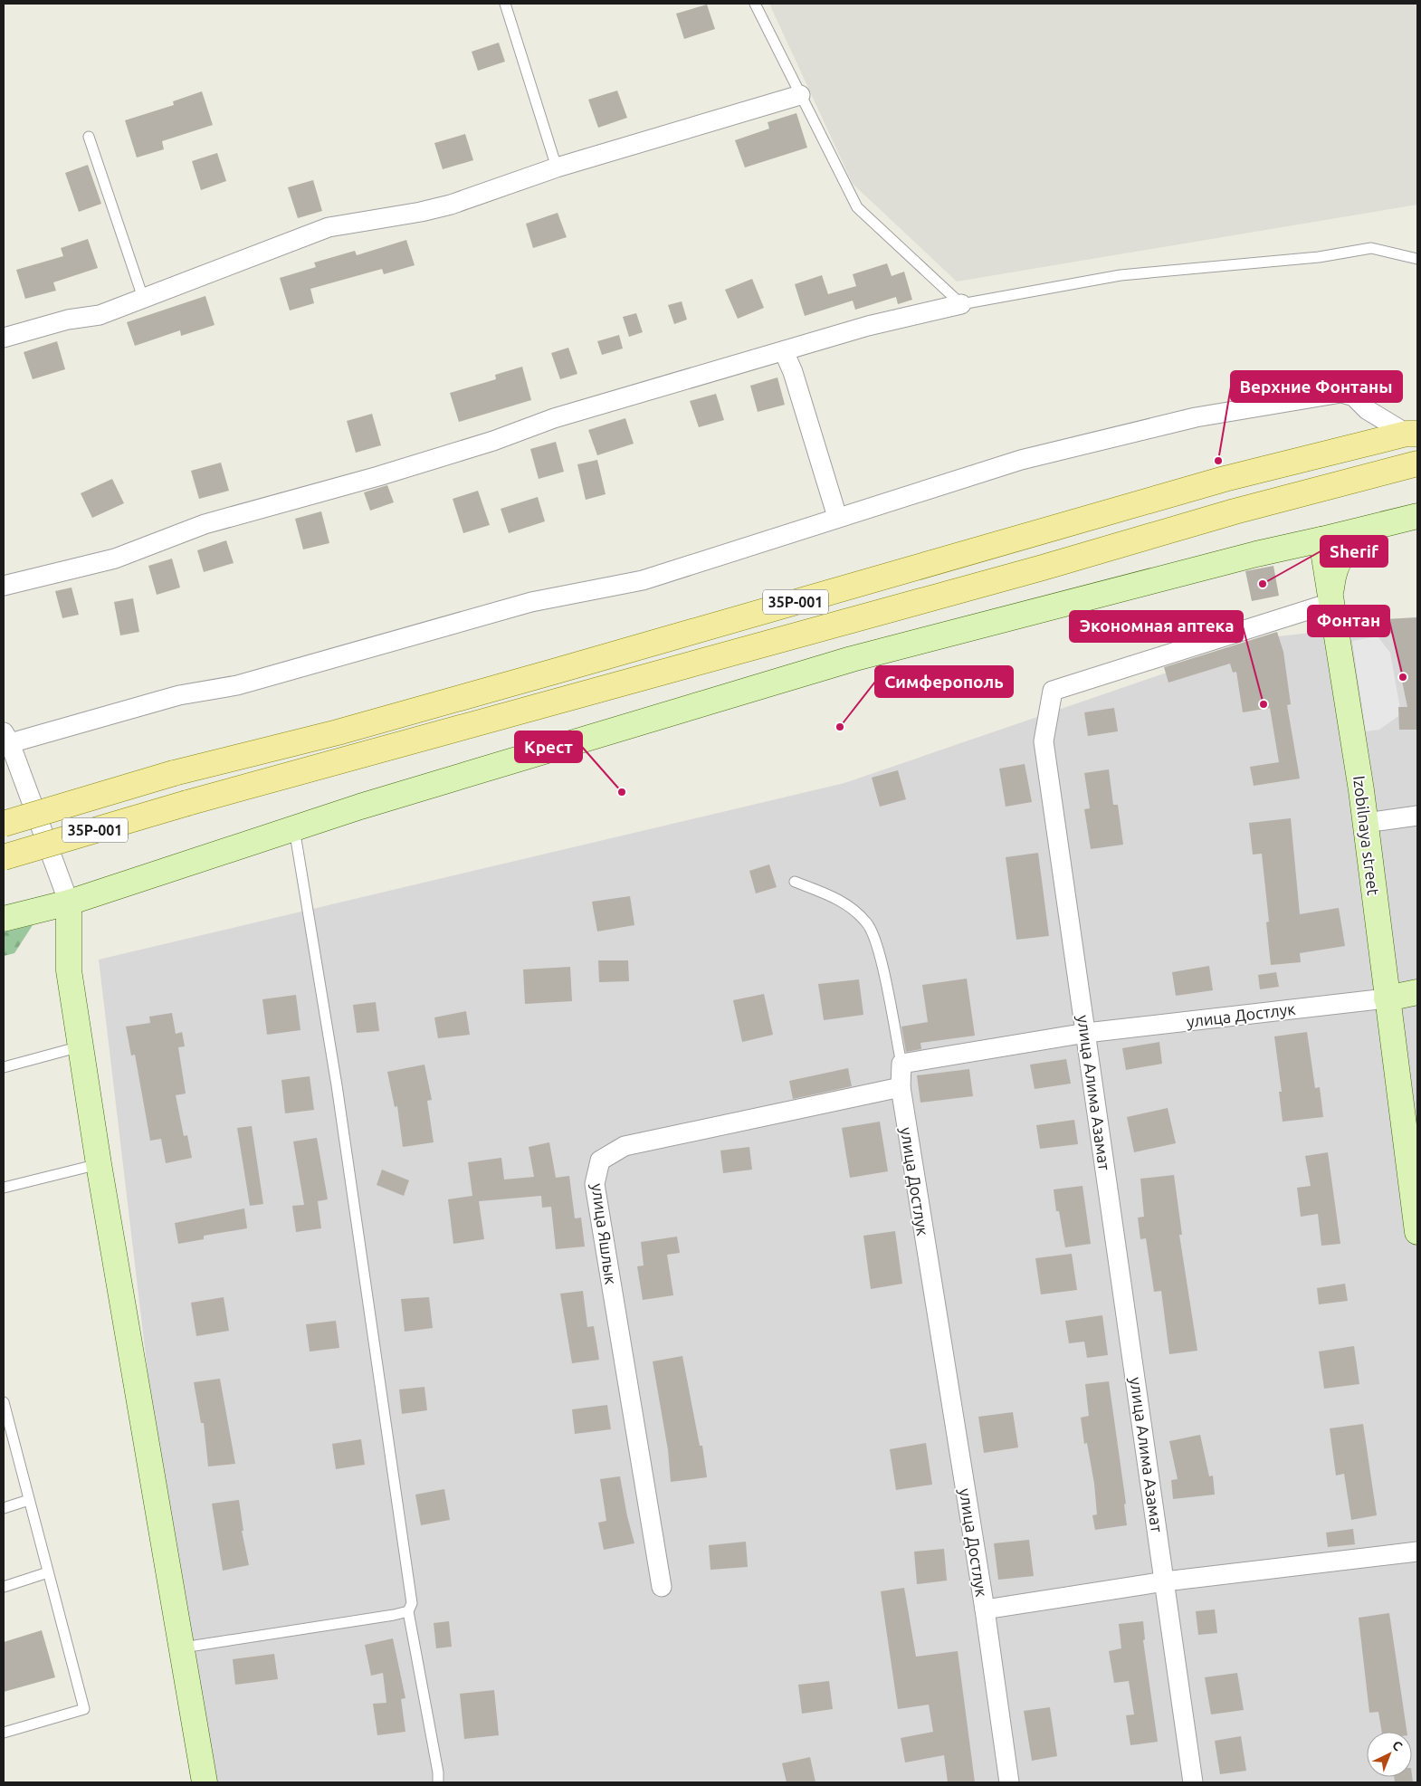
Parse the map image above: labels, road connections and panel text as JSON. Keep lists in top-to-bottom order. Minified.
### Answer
{"streets":{"main road":["35Р-001","Izobilnaya street"],"street":["улица Достлук","улица Алима Азамат","улица Яшлык"]},"crossings":[["Izobilnaya street","улица Достлук"],["Izobilnaya street","улица Алима Азамат"],["улица Достлук","улица Алима Азамат"],["улица Достлук","улица Яшлык"]],"places":["Верхние Фонтаны","Sherif","Фонтан","Экономная аптека","Симферополь","Крест"],"north":"top right"}
